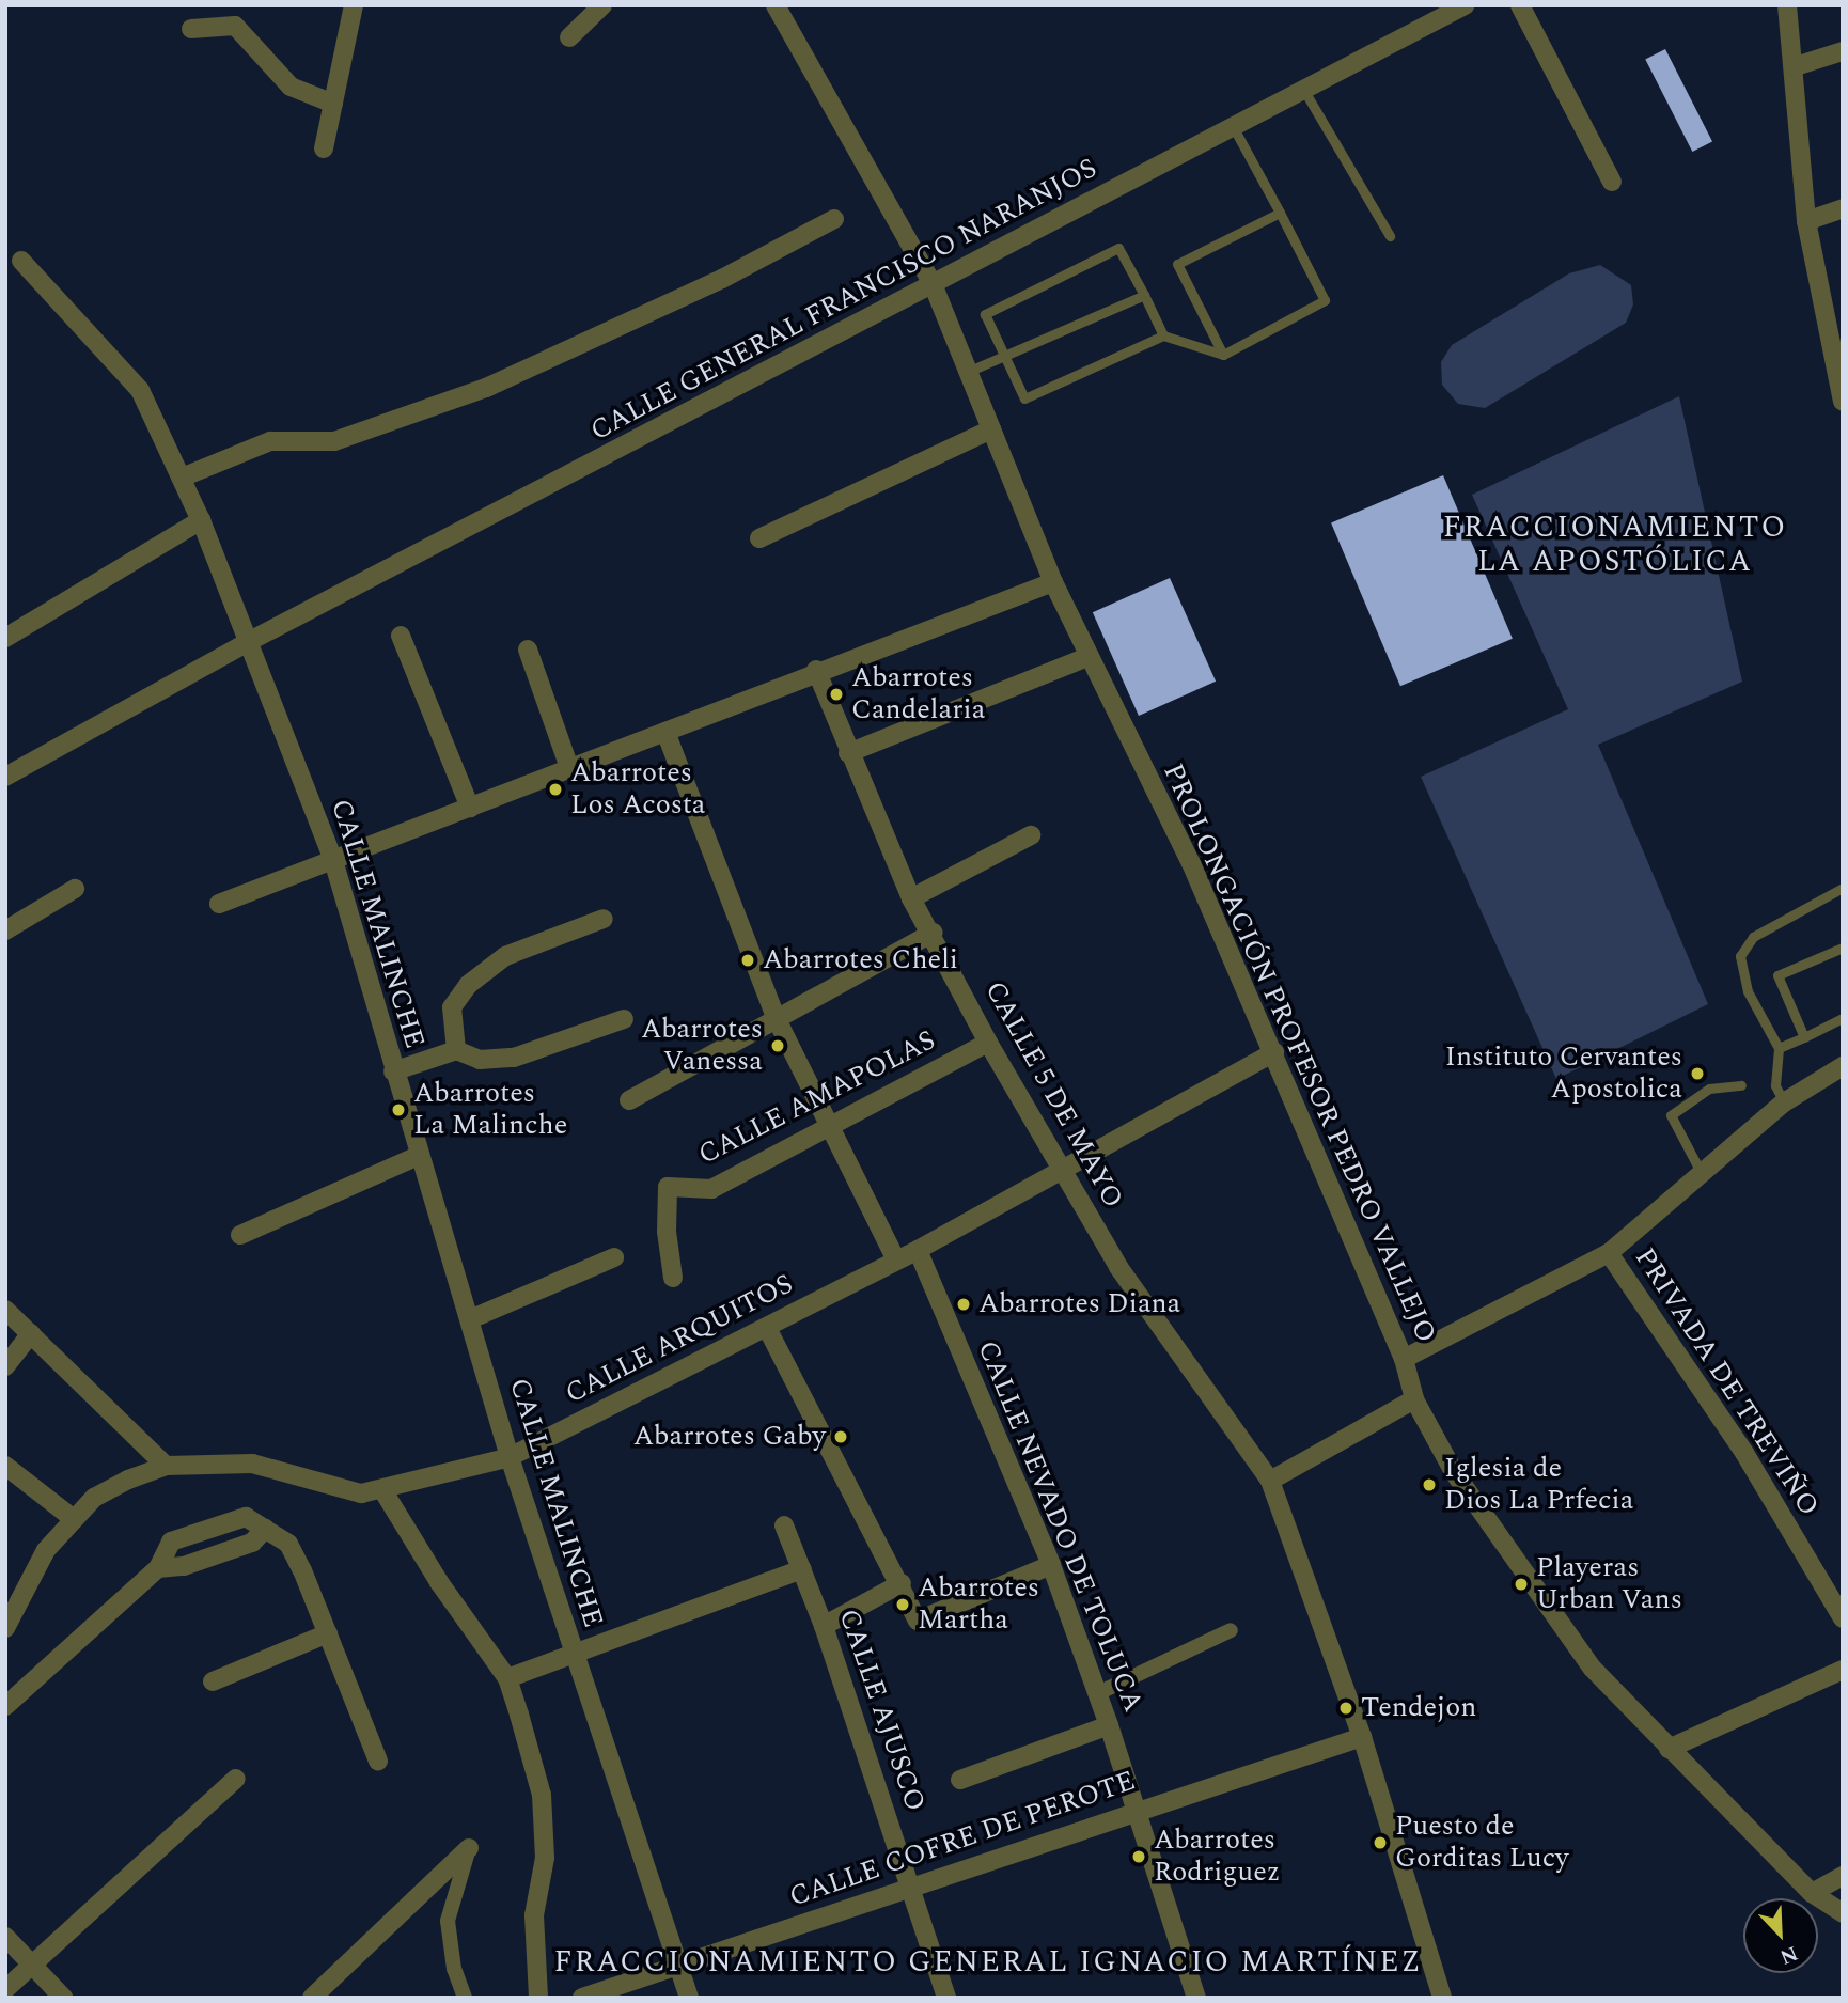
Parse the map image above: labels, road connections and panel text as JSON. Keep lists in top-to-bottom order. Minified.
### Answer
{"streets":{"street":["CALLE GENERAL FRANCISCO NARANJOS","CALLE MALINCHE","PROLONGACIÓN PROFESOR PEDRO VALLEJO","CALLE 5 DE MAYO","CALLE AMAPOLAS","CALLE ARQUITOS","PRIVADA DE TREVIÑO","CALLE NEVADO DE TOLUCA","CALLE AJUSCO","CALLE COFRE DE PEROTE"]},"crossings":[["CALLE GENERAL FRANCISCO NARANJOS","CALLE MALINCHE"],["CALLE GENERAL FRANCISCO NARANJOS","PROLONGACIÓN PROFESOR PEDRO VALLEJO"],["CALLE MALINCHE","CALLE ARQUITOS"],["CALLE MALINCHE","CALLE COFRE DE PEROTE"],["PROLONGACIÓN PROFESOR PEDRO VALLEJO","CALLE ARQUITOS"],["CALLE 5 DE MAYO","CALLE AMAPOLAS"],["CALLE 5 DE MAYO","CALLE ARQUITOS"],["CALLE 5 DE MAYO","CALLE COFRE DE PEROTE"],["CALLE ARQUITOS","CALLE NEVADO DE TOLUCA"],["CALLE NEVADO DE TOLUCA","CALLE COFRE DE PEROTE"],["CALLE AJUSCO","CALLE COFRE DE PEROTE"]],"districts":["FRACCIONAMIENTO LA APOSTÓLICA","FRACCIONAMIENTO GENERAL IGNACIO MARTÍNEZ"],"places":["Abarrotes Candelaria","Abarrotes Los Acosta","Abarrotes Cheli","Abarrotes Vanessa","Instituto Cervantes Apostolica","Abarrotes La Malinche","Abarrotes Diana","Abarrotes Gaby","Iglesia de Dios La Prfecia","Playeras Urban Vans","Abarrotes Martha","Tendejon","Puesto de Gorditas Lucy","Abarrotes Rodriguez"],"north":"bottom right"}
